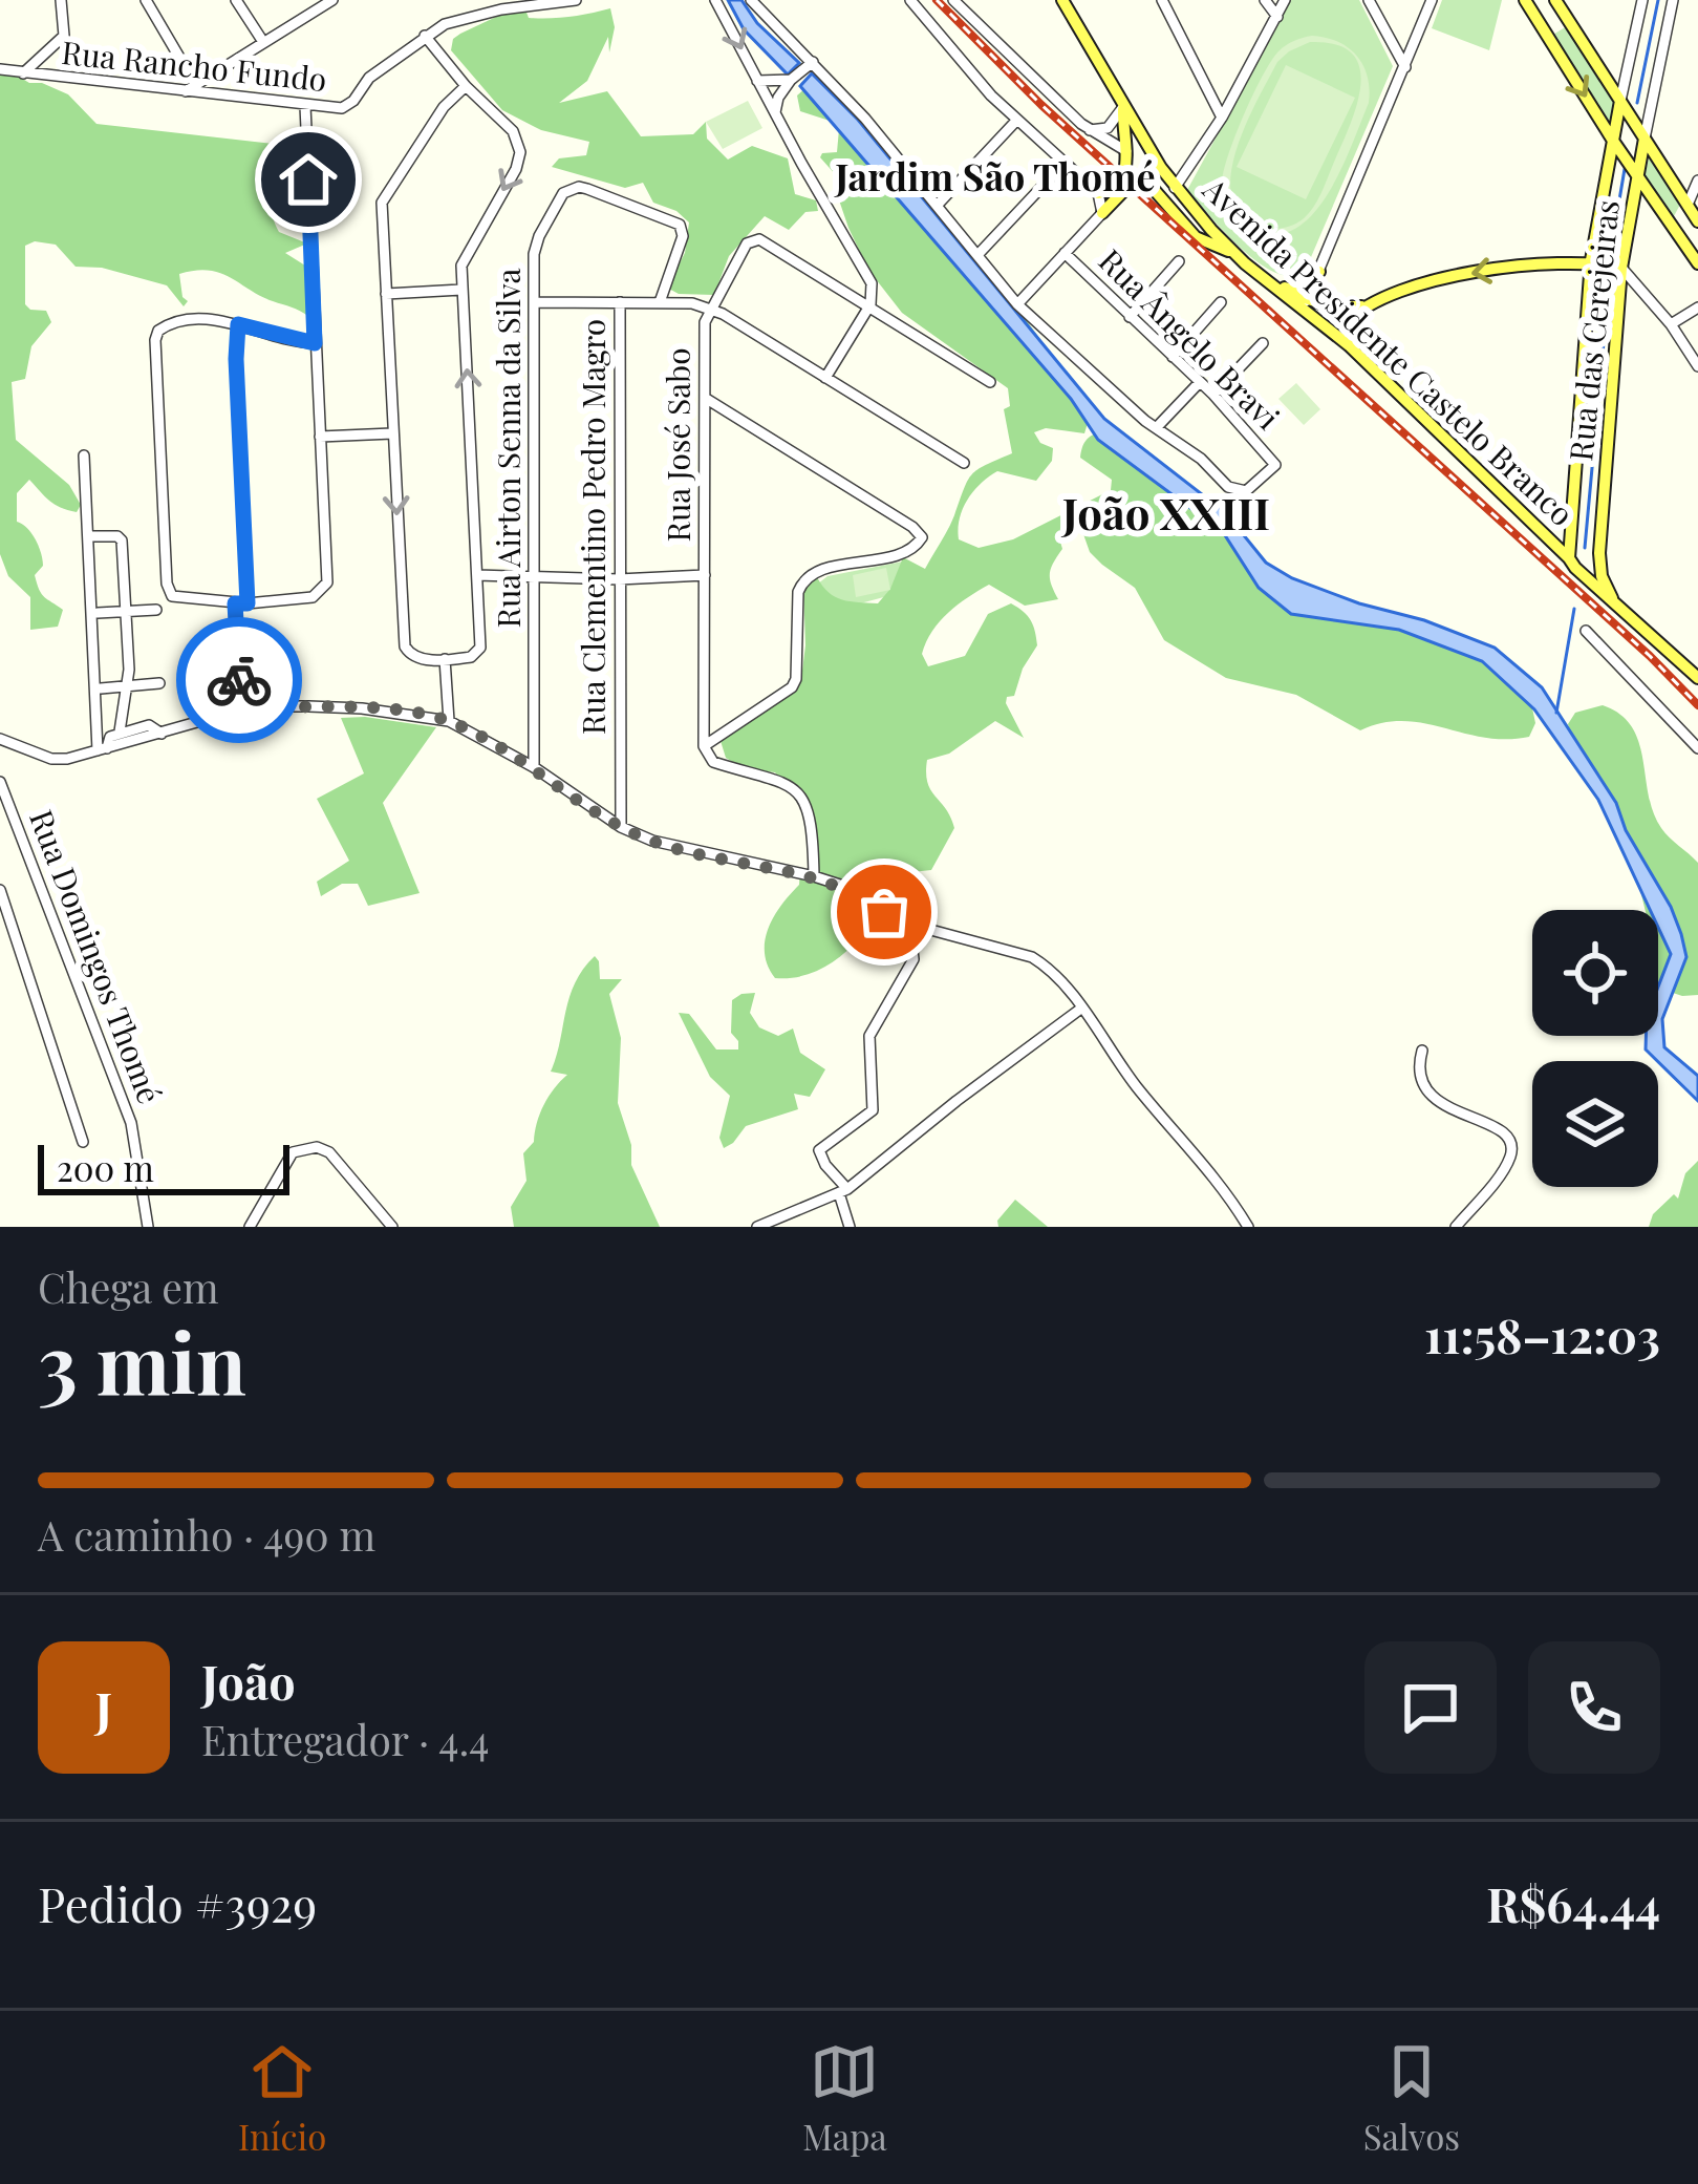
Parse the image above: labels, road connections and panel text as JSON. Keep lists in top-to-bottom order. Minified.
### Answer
{"streets":{"main road":["Rua das Cerejeiras","Avenida Presidente Castelo Branco"],"street":["Rua Rancho Fundo","Rua Ângelo Bravi","Rua José Sabo","Rua Airton Senna da Silva","Rua Clementino Pedro Magro","Rua Domingos Thomé"]},"crossings":[["Rua das Cerejeiras","Avenida Presidente Castelo Branco"]],"districts":["Jardim São Thomé","João XXIII"],"scale_bar":"200 m","page":{"scale":"200 m","heading":["3 min","Chega em","11:58–12:03"],"panel":["João","Entregador · 4.4","Pedido #3929","R$64.44"],"bar":"A caminho · 490 m","round":"J","tabs":["Início","Mapa","Salvos"]}}
